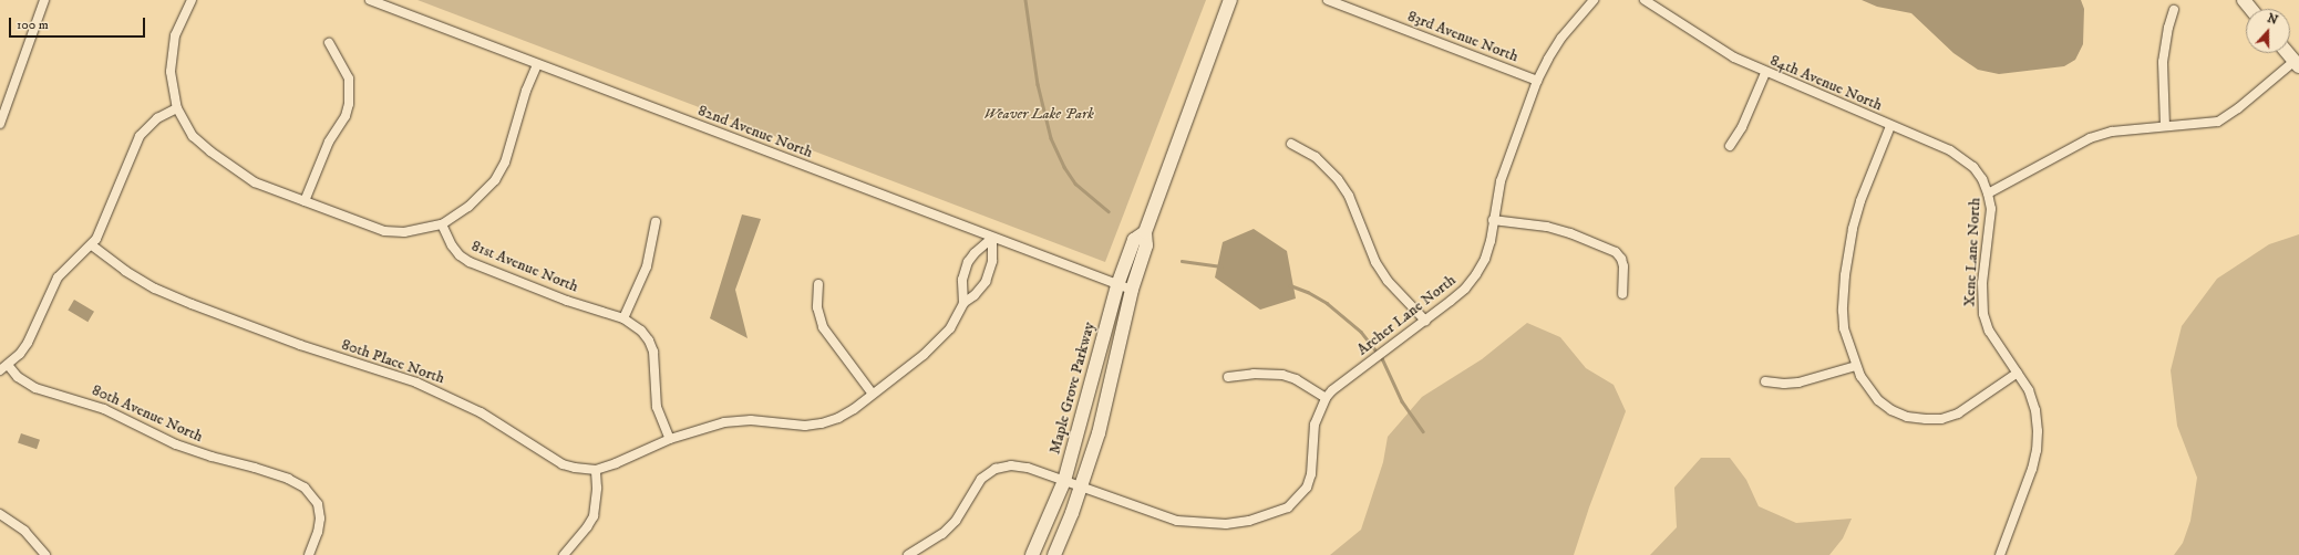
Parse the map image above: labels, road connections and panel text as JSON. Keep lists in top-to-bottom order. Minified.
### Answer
{"streets":{"main road":["Maple Grove Parkway"],"street":["83rd Avenue North","84th Avenue North","82nd Avenue North","Xene Lane North","81st Avenue North","Archer Lane North","80th Place North","80th Avenue North"]},"crossings":[["83rd Avenue North","Archer Lane North"],["84th Avenue North","Xene Lane North"],["82nd Avenue North","Maple Grove Parkway"],["Archer Lane North","Maple Grove Parkway"]],"parks":["Weaver Lake Park"],"scale_bar":"100 m","north":"top"}
